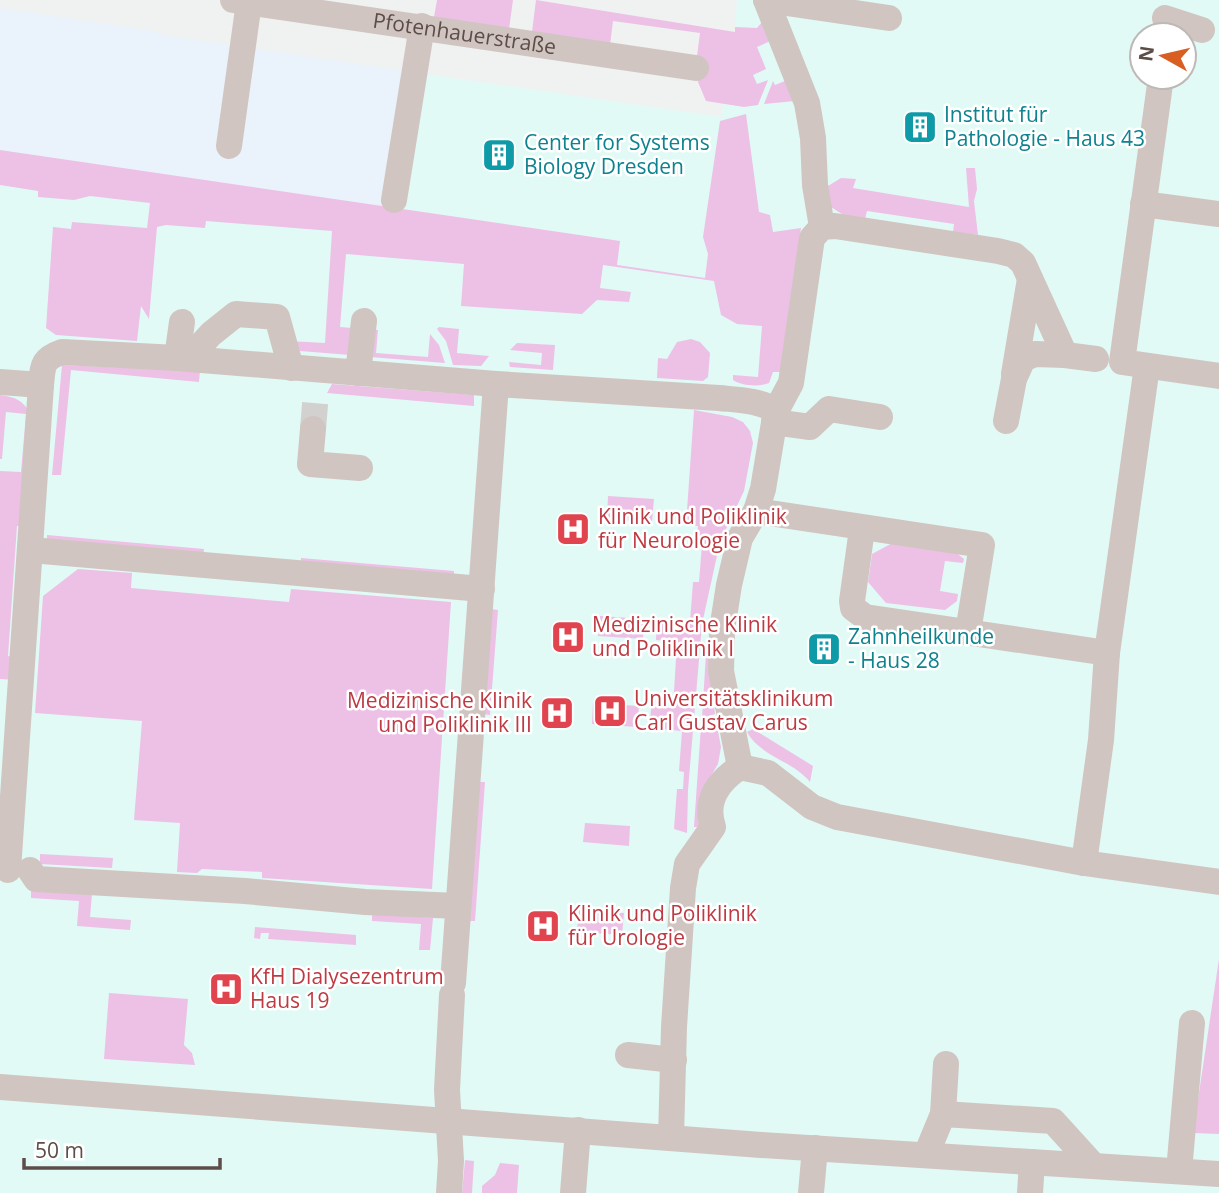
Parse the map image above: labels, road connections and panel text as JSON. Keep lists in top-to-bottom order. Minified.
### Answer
{"streets":{"street":["Pfotenhauerstraße"]},"places":{"building":["Institut für Pathologie - Haus 43","Center for Systems Biology Dresden","Zahnheilkunde - Haus 28"],"hospital":["Klinik und Poliklinik für Neurologie","Medizinische Klinik und Poliklinik I","Universitätsklinikum Carl Gustav Carus","Medizinische Klinik und Poliklinik III","Klinik und Poliklinik für Urologie","KfH Dialysezentrum Haus 19"]},"scale_bar":"50 m","north":"left"}
